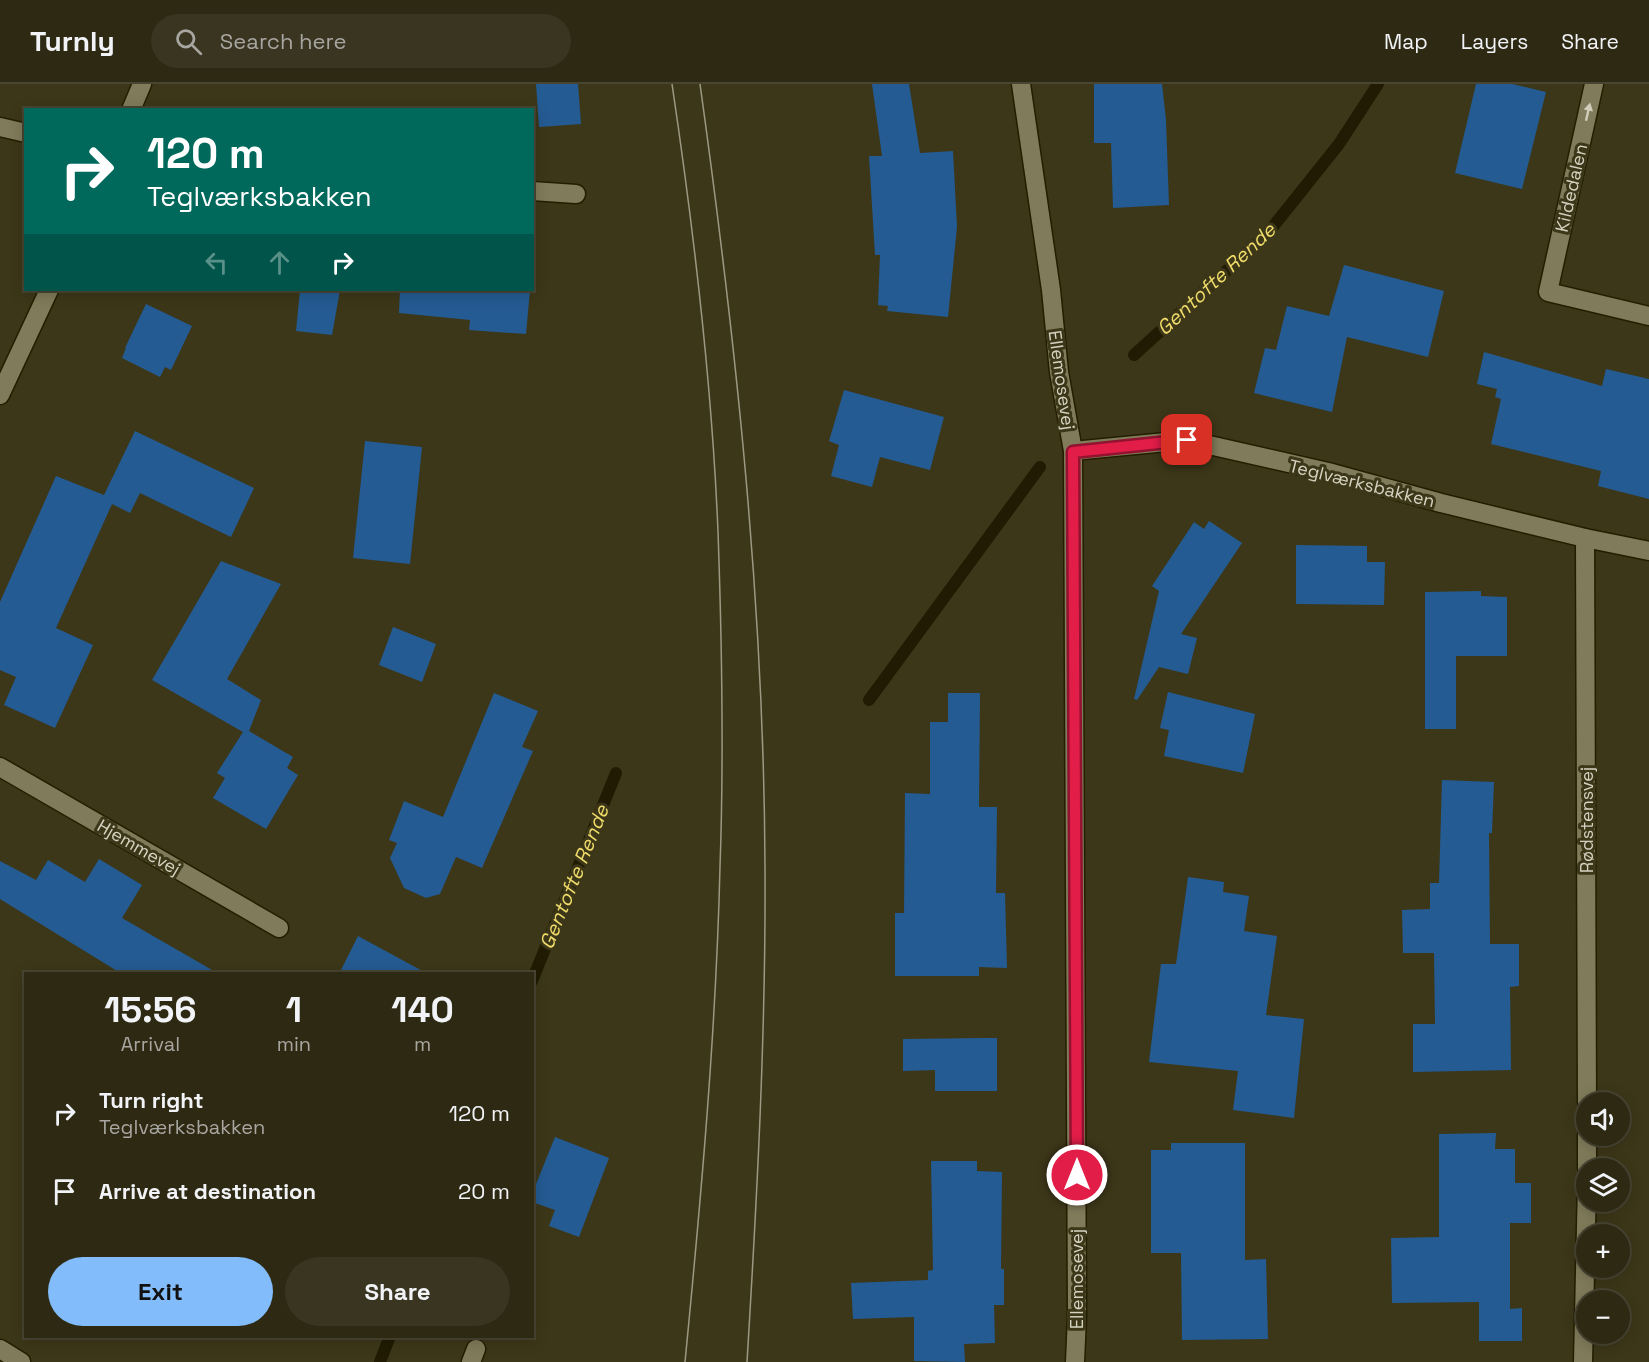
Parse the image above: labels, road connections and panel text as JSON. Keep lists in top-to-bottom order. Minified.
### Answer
{"streets":{"street":["Kildedalen","Ellemosevej","Teglværksbakken","Rødstensvej","Hjemmevej"]},"crossings":[["Ellemosevej","Teglværksbakken"],["Teglværksbakken","Rødstensvej"]],"water":["Gentofte Rende"],"page":{"header":"Turnly","search":"Search here","nav":["Map","Layers","Share"],"turn":["120 m","Teglværksbakken"],"eta":["15:56","Arrival","1","min","140","m"],"list":[{"name":"Turn right","note":"Teglværksbakken","value":"120 m"},{"name":"Arrive at destination","value":"20 m"}],"map_buttons":["+","−"],"buttons":["Exit","Share"]}}
